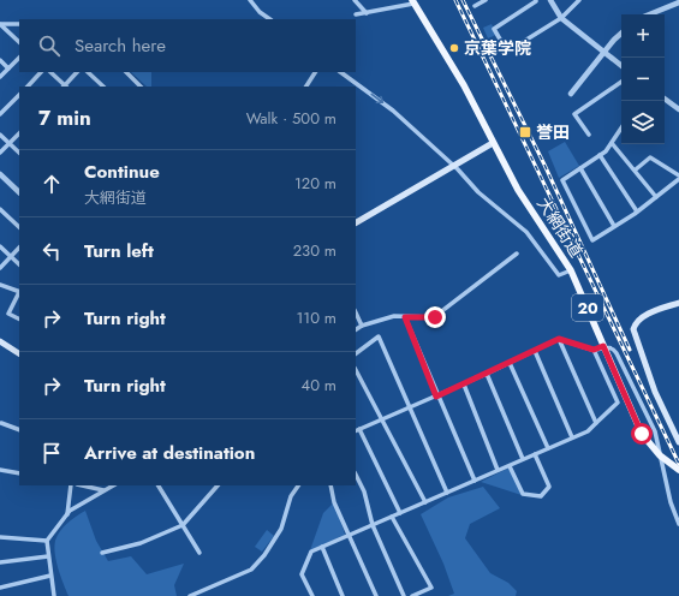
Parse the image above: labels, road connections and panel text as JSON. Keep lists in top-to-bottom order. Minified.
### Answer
{"streets":{"main road":["大網街道","20"]},"places":{"other":["京葉学院"],"transit":["誉田"]},"page":{"map_buttons":["+","−"],"search":"Search here","heading":["7 min","Walk · 500 m"],"list":[["Continue","大網街道","120 m"],["Turn left","230 m"],["Turn right","110 m"],["Turn right","40 m"],"Arrive at destination"]}}
